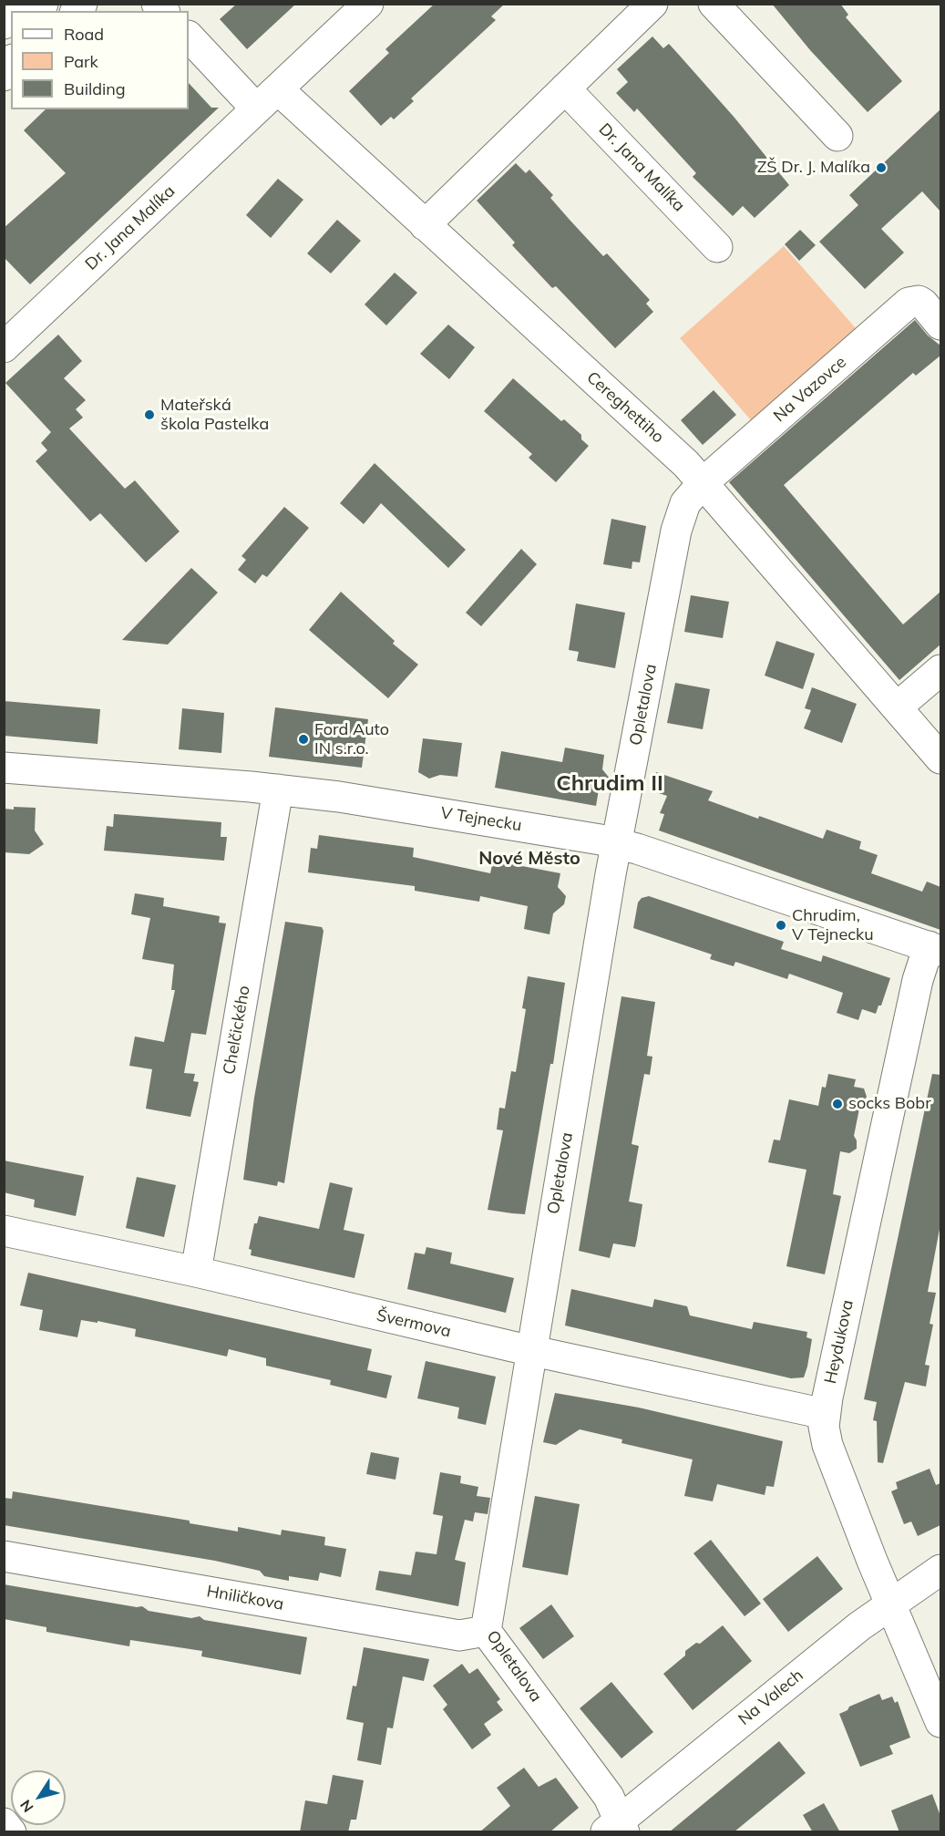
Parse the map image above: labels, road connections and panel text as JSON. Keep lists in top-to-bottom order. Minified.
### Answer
{"streets":{"street":["Dr. Jana Malíka","Na Vazovce","Cereghettiho","Opletalova","V Tejnecku","Chelčického","Švermova","Heydukova","Hniličkova","Na Valech"]},"crossings":[["Dr. Jana Malíka","Cereghettiho"],["Na Vazovce","Cereghettiho"],["Na Vazovce","Opletalova"],["Cereghettiho","Opletalova"],["Opletalova","V Tejnecku"],["Opletalova","Švermova"],["Opletalova","Hniličkova"],["Opletalova","Na Valech"],["V Tejnecku","Chelčického"],["V Tejnecku","Heydukova"],["Chelčického","Švermova"],["Švermova","Heydukova"],["Heydukova","Na Valech"]],"districts":["Chrudim II","Nové Město"],"places":["ZŠ Dr. J. Malíka","Mateřská škola Pastelka","Ford Auto IN s.r.o.","Chrudim, V Tejnecku","socks Bobr"],"legend":["Road","Park","Building"],"north":"bottom left"}
